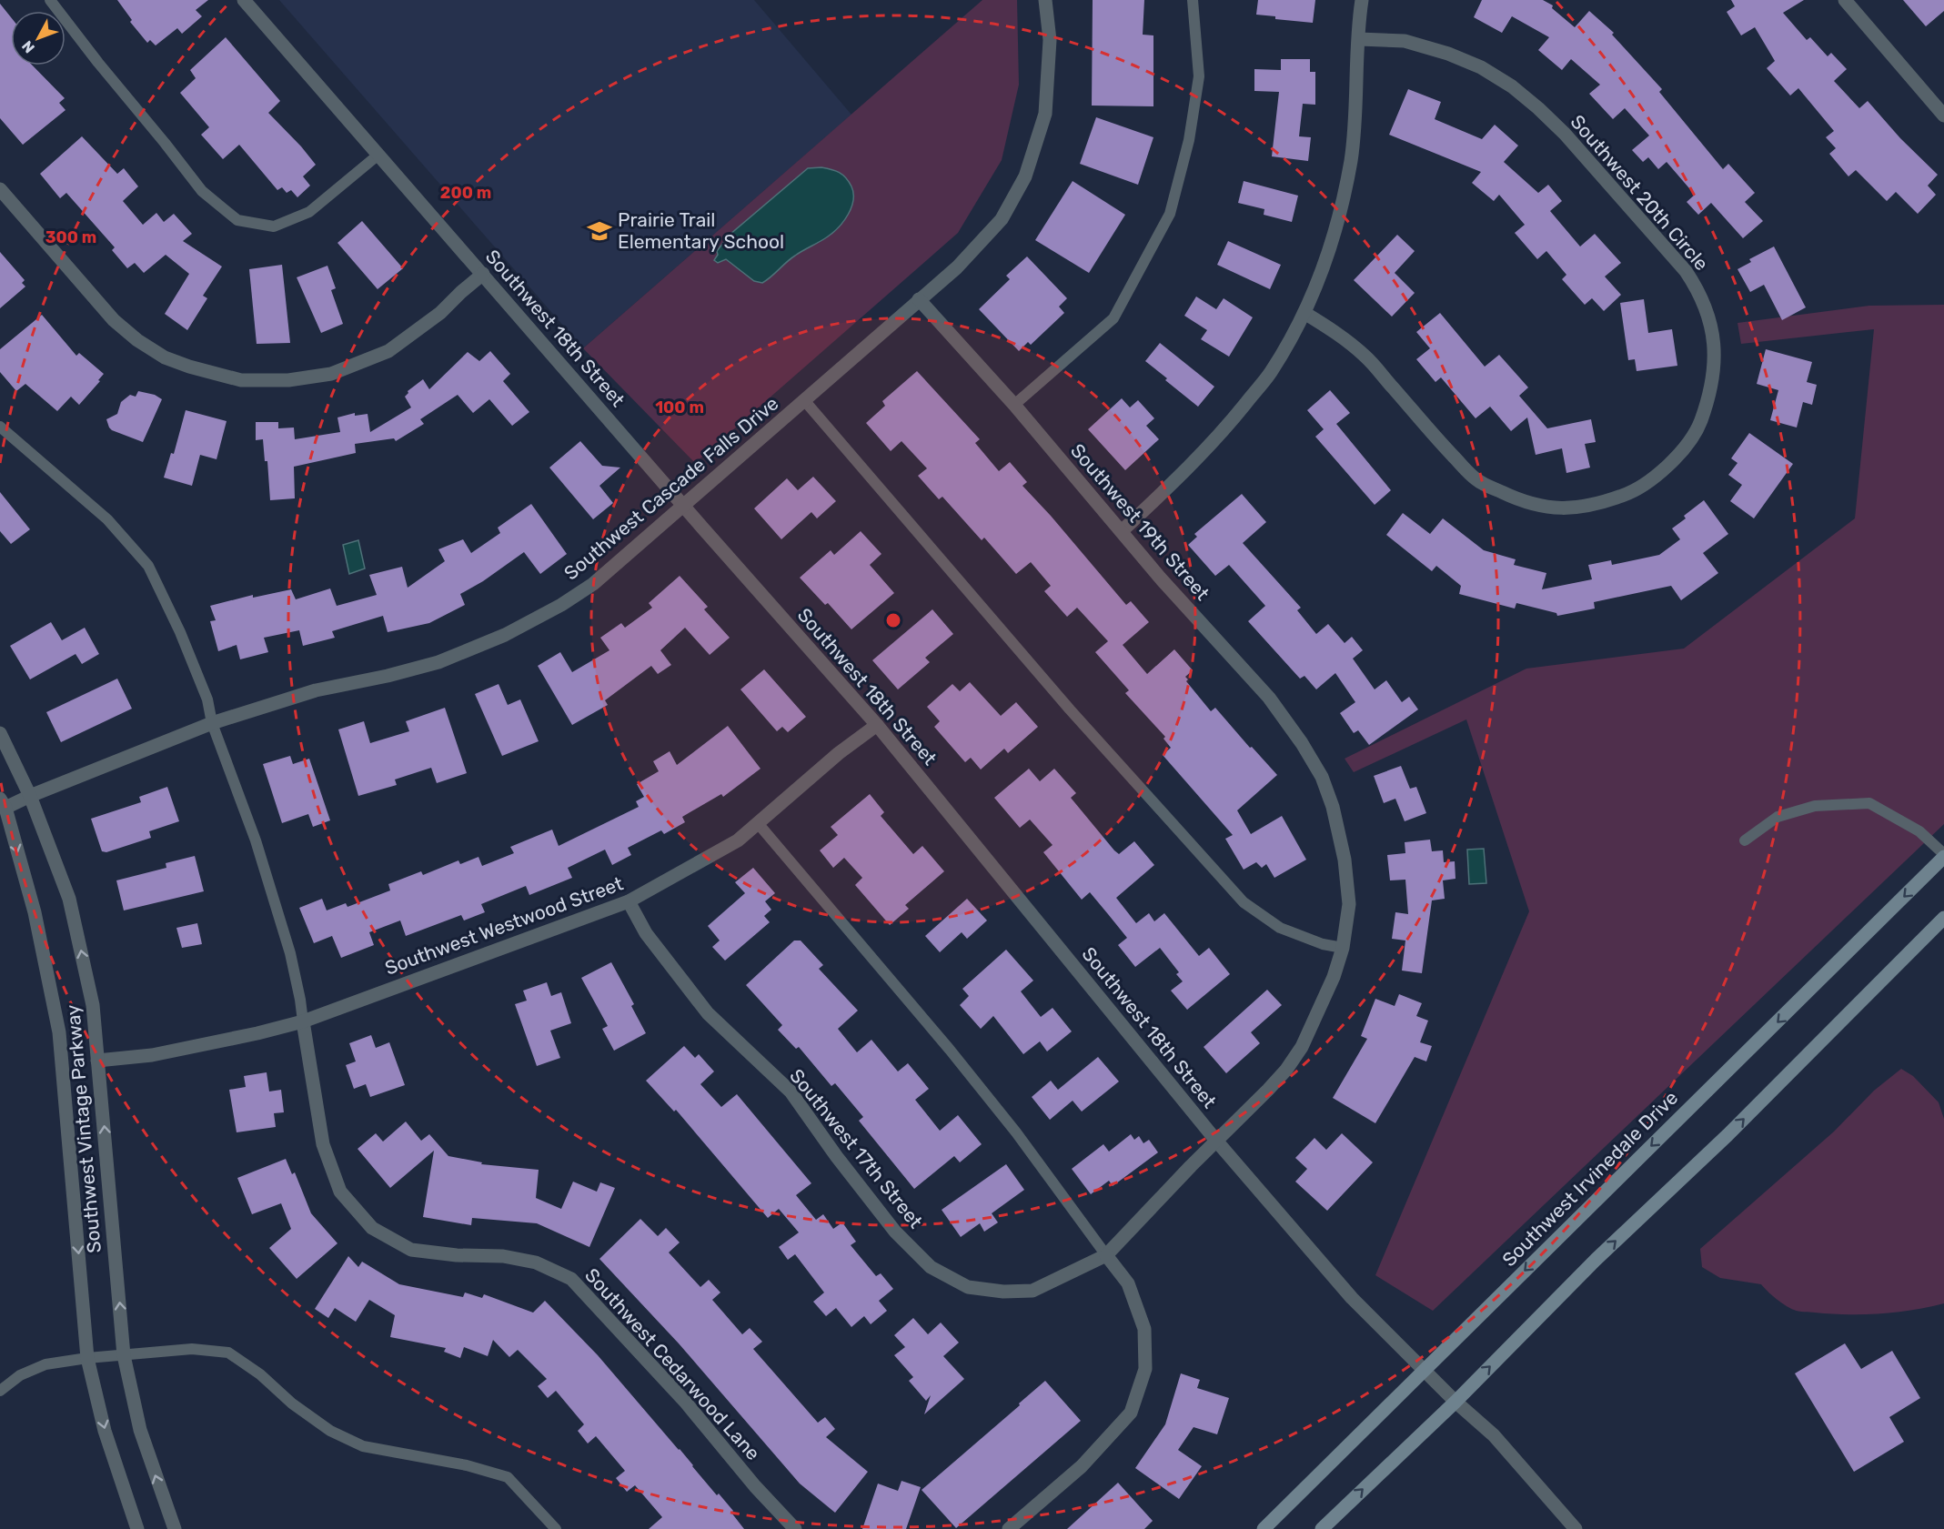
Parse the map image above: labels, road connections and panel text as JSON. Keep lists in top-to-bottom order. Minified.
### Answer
{"streets":{"main road":["Southwest Irvinedale Drive"],"street":["Southwest 20th Circle","Southwest 18th Street","Southwest Cascade Falls Drive","Southwest 19th Street","Southwest Westwood Street","Southwest Vintage Parkway","Southwest 17th Street","Southwest Cedarwood Lane"]},"crossings":[["Southwest 18th Street","Southwest Cascade Falls Drive"],["Southwest 18th Street","Southwest 19th Street"],["Southwest 18th Street","Southwest Westwood Street"],["Southwest 18th Street","Southwest Irvinedale Drive"],["Southwest Cascade Falls Drive","Southwest 19th Street"],["Southwest Cascade Falls Drive","Southwest Vintage Parkway"],["Southwest 19th Street","Southwest 17th Street"],["Southwest Westwood Street","Southwest Vintage Parkway"],["Southwest Westwood Street","Southwest 17th Street"],["Southwest Westwood Street","Southwest Cedarwood Lane"]],"places":{"school or university":["Prairie Trail Elementary School"]},"north":"bottom left","rings":["200 m","300 m","100 m"]}
